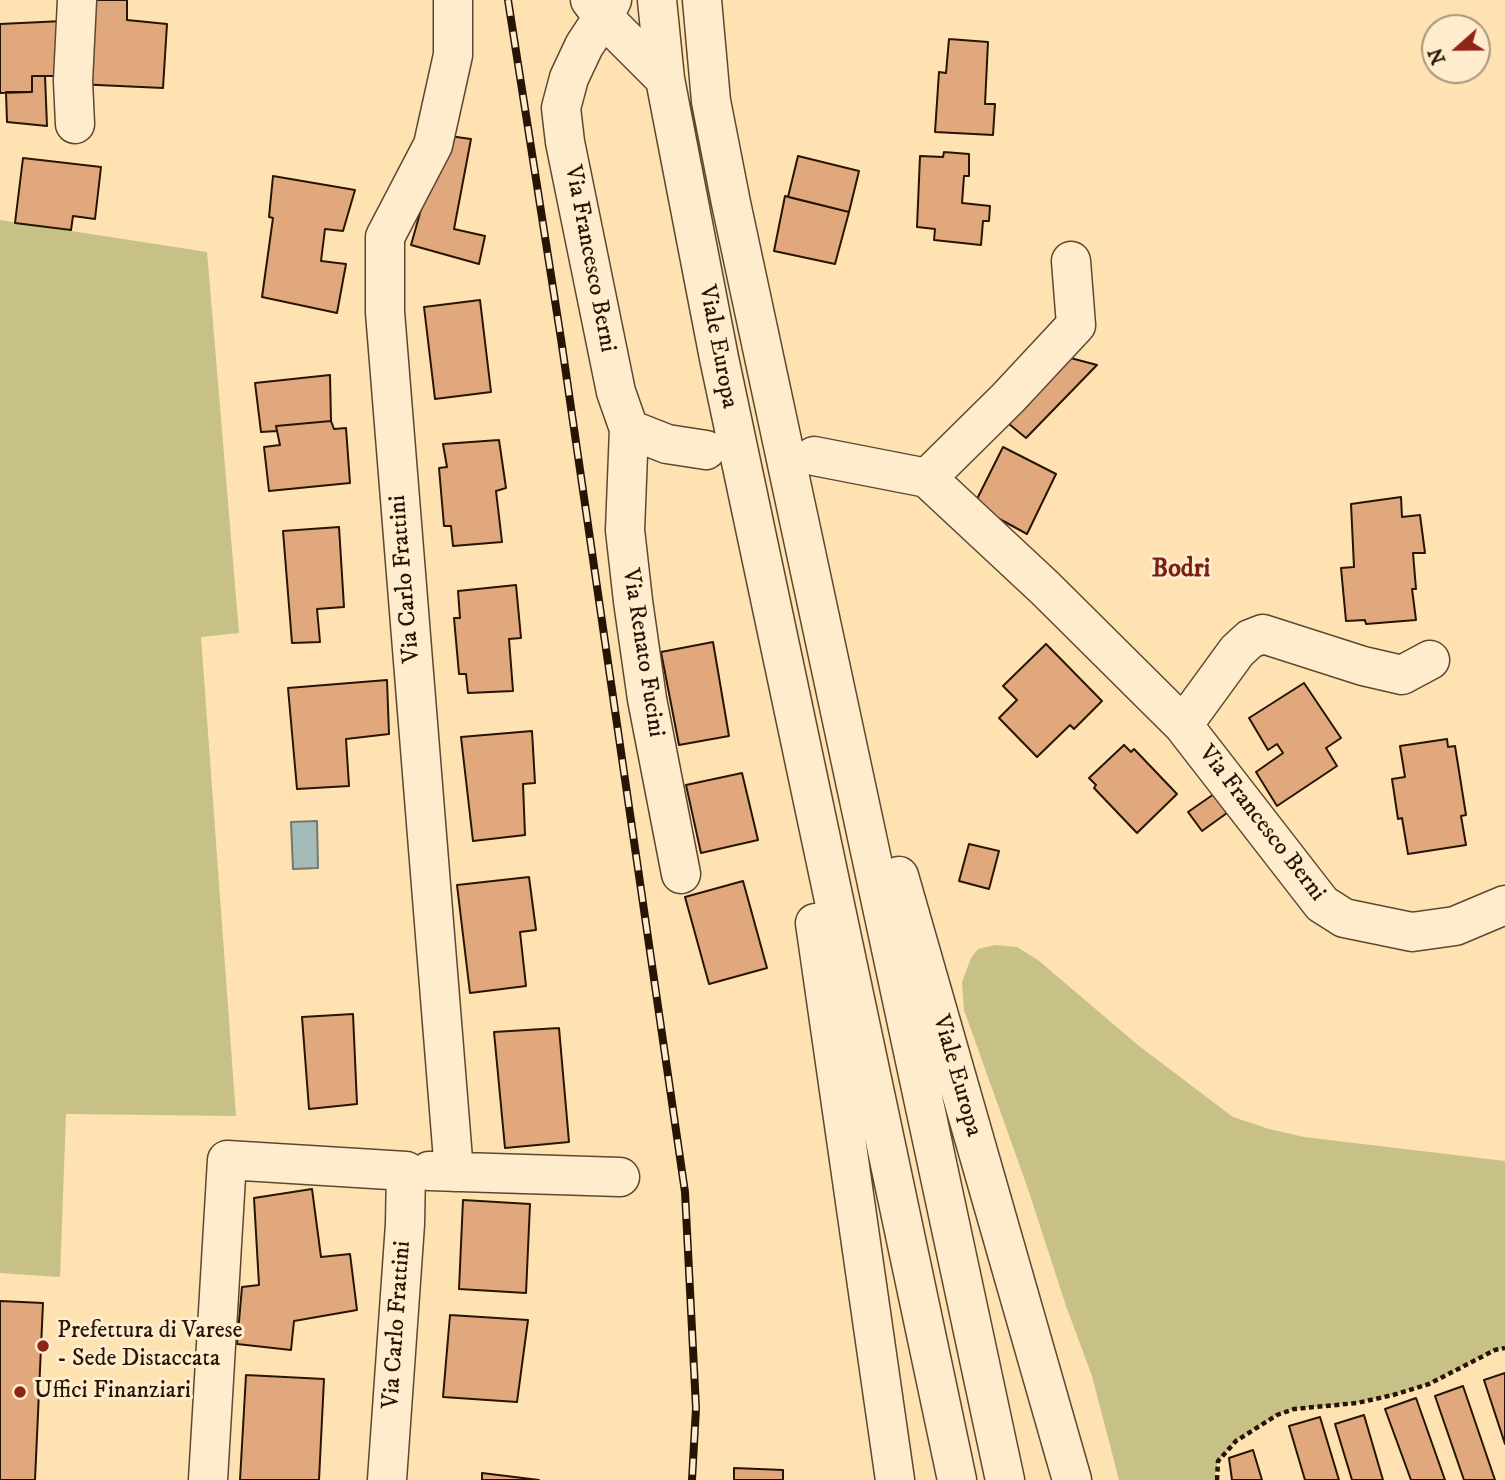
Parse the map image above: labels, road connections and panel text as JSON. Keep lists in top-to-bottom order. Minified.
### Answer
{"streets":{"street":["Via Francesco Berni","Viale Europa","Via Carlo Frattini","Via Renato Fucini"]},"crossings":[["Via Francesco Berni","Viale Europa"],["Via Francesco Berni","Via Renato Fucini"]],"districts":["Bodri"],"places":["Prefettura di Varese - Sede Distaccata","Uffici Finanziari"],"north":"left"}
